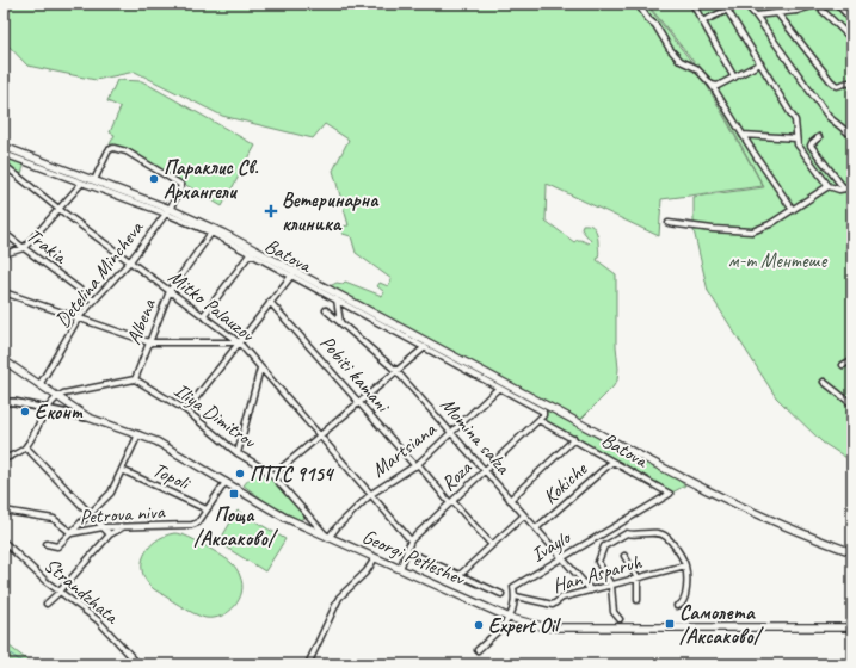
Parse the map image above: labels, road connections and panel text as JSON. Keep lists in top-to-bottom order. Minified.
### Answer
{"streets":{"main road":["Georgi Petleshev"],"street":["Trakia","Batova","Detelina Mincheva","Mitko Palauzov","Albena","Pobiti kamani","Iliya Dimitrov","Momina salza","Martsiana","Topoli","Roza","Kokiche","Petrova niva","Ivaylo","Han Asparuh","Strandzhata"]},"crossings":[["Trakia","Detelina Mincheva"],["Batova","Detelina Mincheva"],["Batova","Albena"],["Batova","Martsiana"],["Batova","Roza"],["Batova","Kokiche"],["Batova","Ivaylo"],["Detelina Mincheva","Mitko Palauzov"],["Detelina Mincheva","Georgi Petleshev"],["Mitko Palauzov","Albena"],["Mitko Palauzov","Martsiana"],["Mitko Palauzov","Roza"],["Albena","Iliya Dimitrov"],["Pobiti kamani","Martsiana"],["Pobiti kamani","Roza"],["Iliya Dimitrov","Martsiana"],["Iliya Dimitrov","Georgi Petleshev"],["Momina salza","Martsiana"],["Momina salza","Roza"],["Momina salza","Kokiche"],["Momina salza","Ivaylo"],["Momina salza","Han Asparuh"],["Martsiana","Georgi Petleshev"],["Topoli","Petrova niva"],["Roza","Georgi Petleshev"],["Petrova niva","Georgi Petleshev"],["Ivaylo","Georgi Petleshev"],["Ivaylo","Han Asparuh"]],"parks":["м-т Ментeше"],"places":{"other":["Параклис Св. Архангели","Еконт","ПТТС 9154","Expert Oil"],"health":["Ветеринарна клиника"],"transit":["Поща /Аксаково/","Самолета /Аксаково/"]}}
